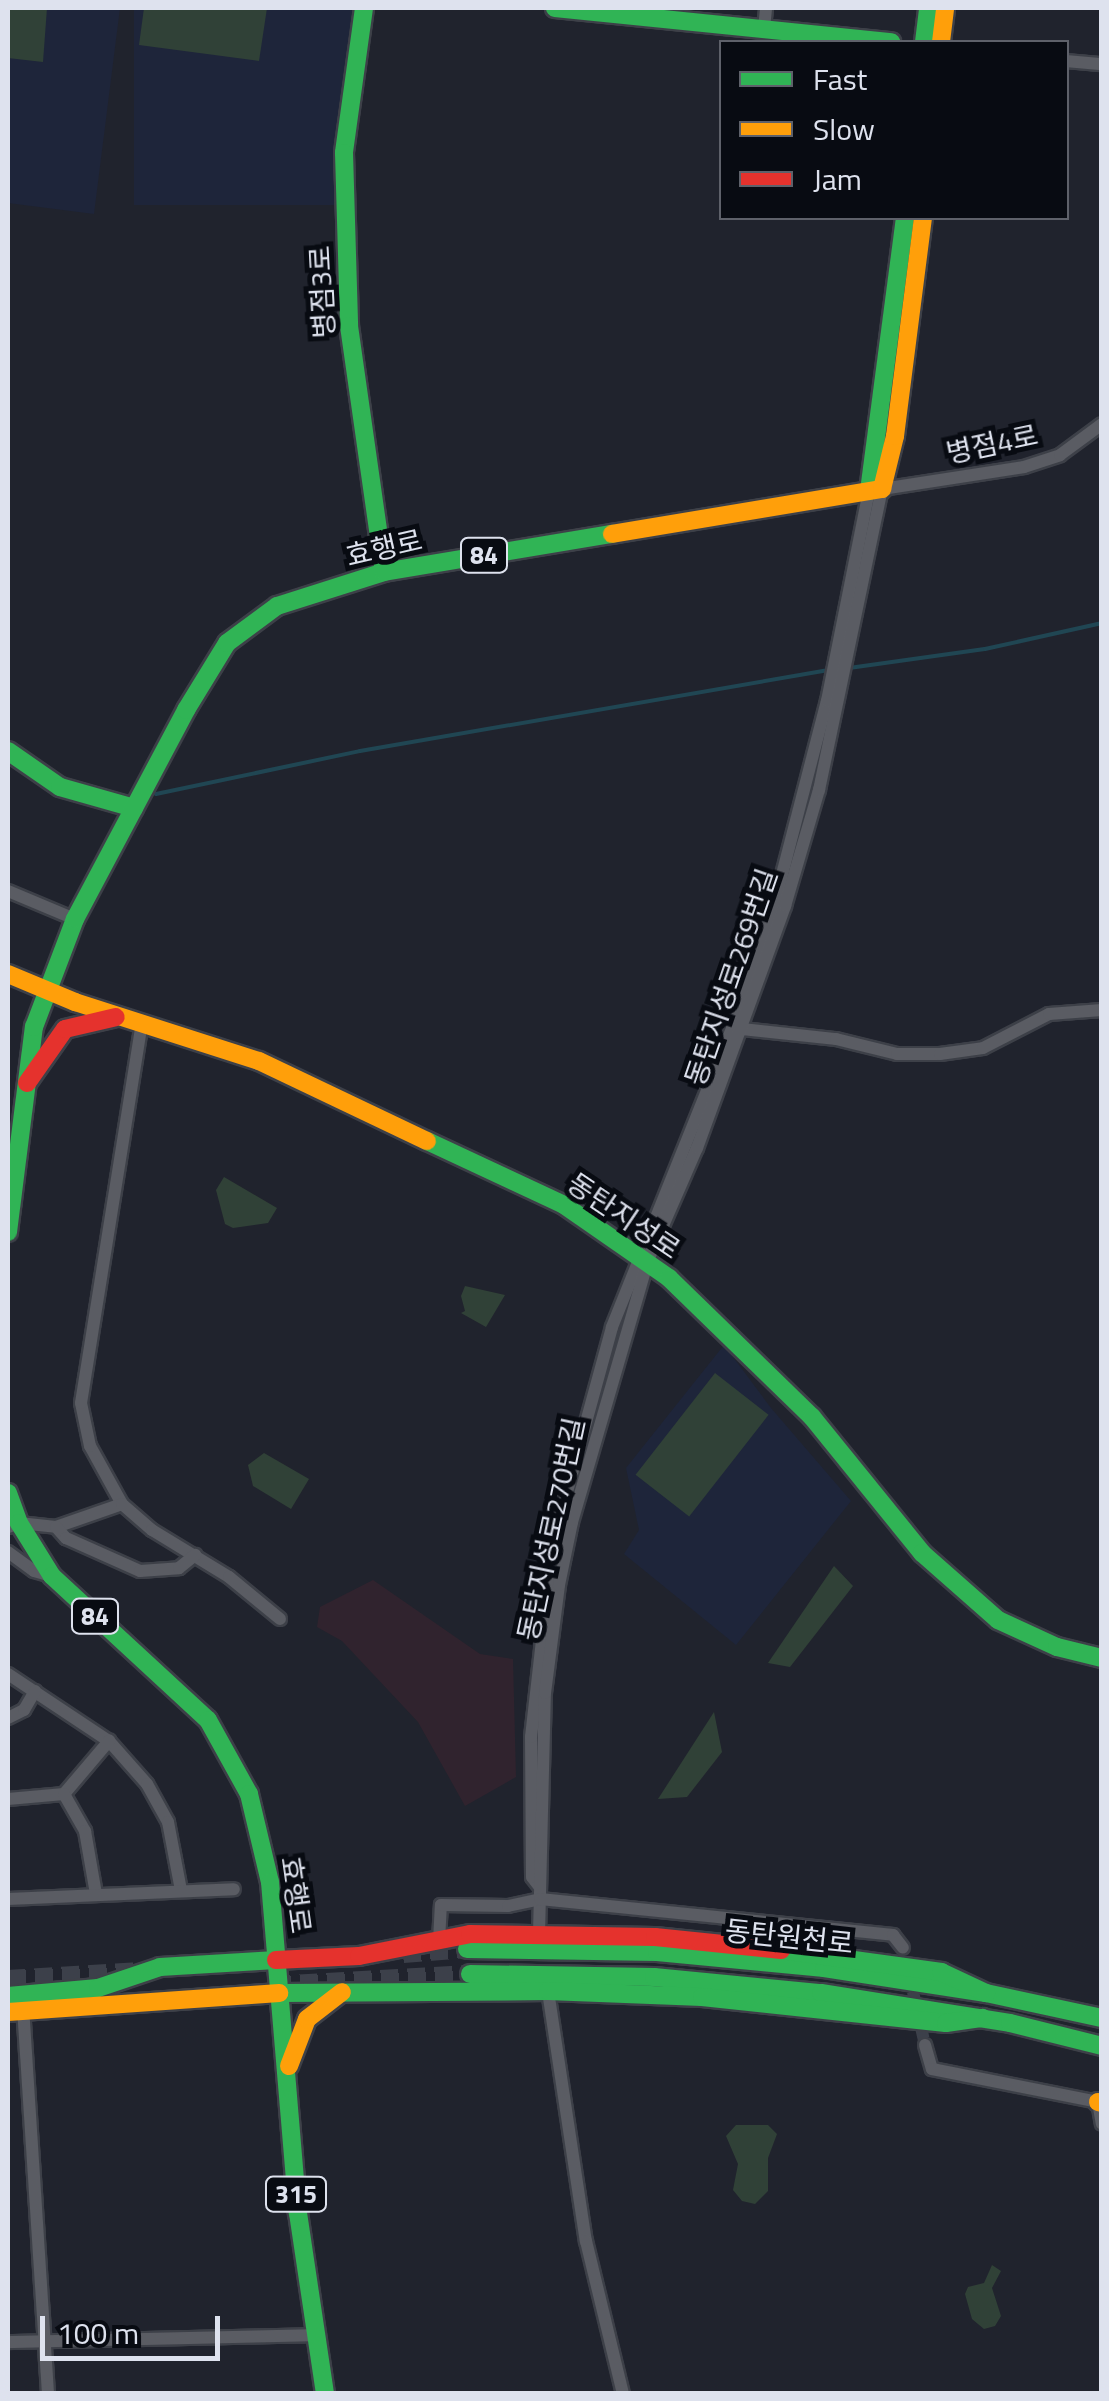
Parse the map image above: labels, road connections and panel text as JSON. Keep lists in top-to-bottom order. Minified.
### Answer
{"streets":{"main road":["병점3로","효행로","84","동탄지성로","동탄원천로","315"],"street":["병점4로","동탄지성로269번길"]},"crossings":[["병점3로","효행로"],["병점4로","효행로"],["효행로","84"],["84","동탄지성로"],["동탄지성로269번길","동탄지성로"]],"legend":["Fast","Slow","Jam"],"scale_bar":"100 m"}
